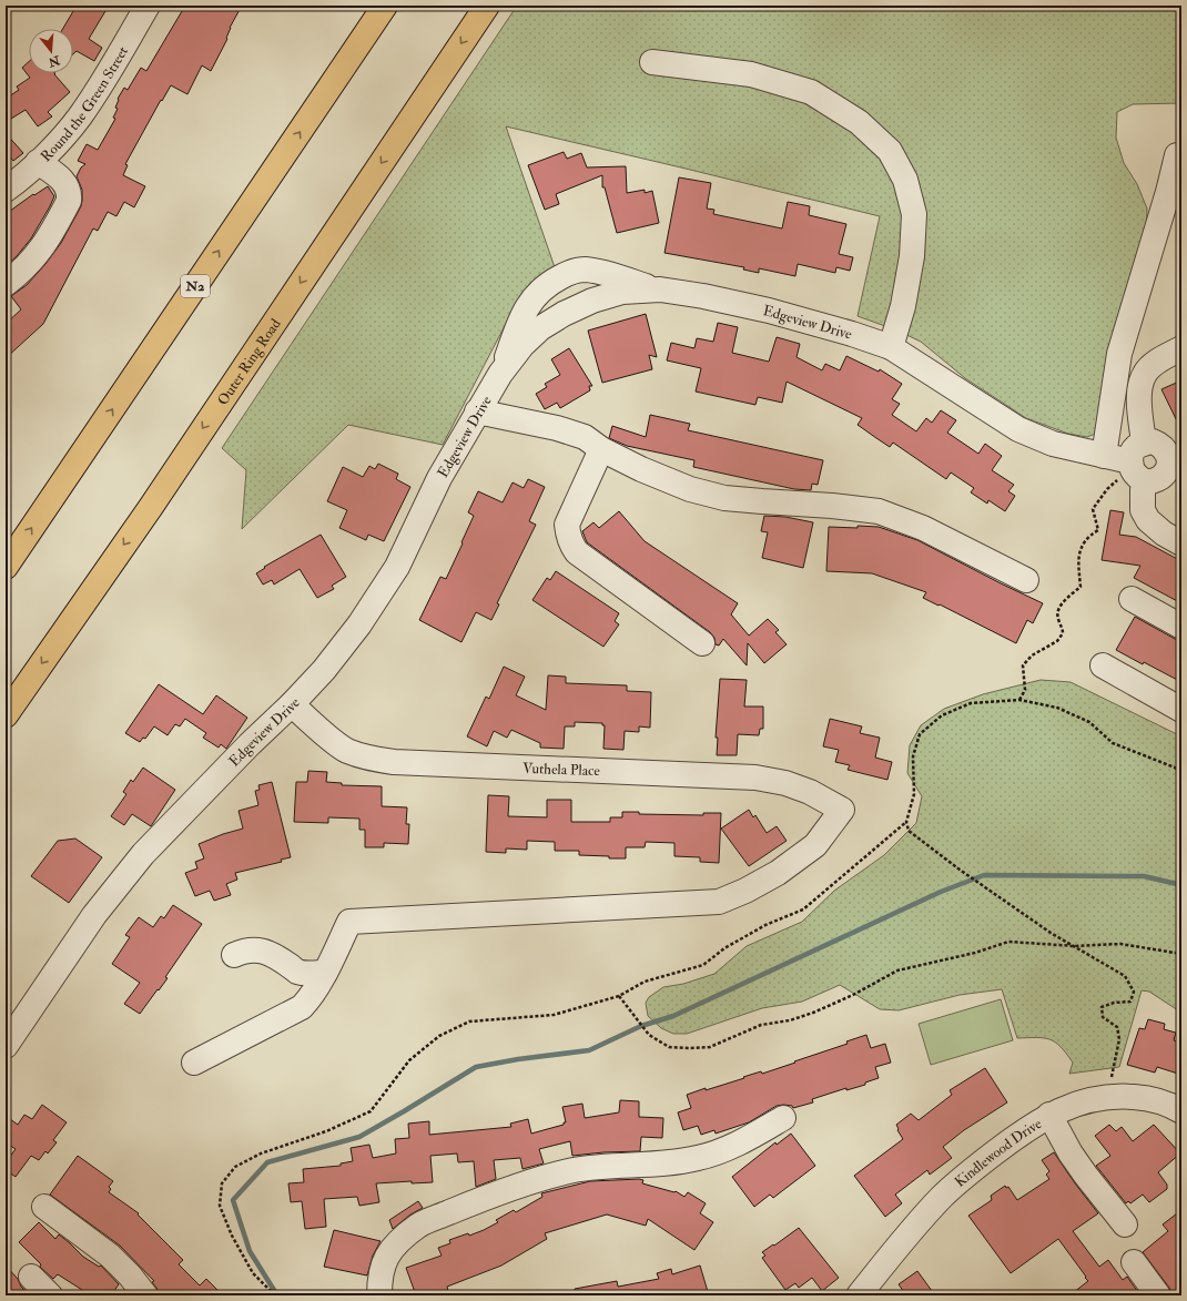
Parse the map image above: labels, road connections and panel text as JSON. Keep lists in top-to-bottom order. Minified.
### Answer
{"streets":{"highway":["N2","Outer Ring Road"],"street":["Round the Green Street","Edgeview Drive","Vuthela Place","Kindlewood Drive"]},"crossings":[["Edgeview Drive","Vuthela Place"]],"north":"bottom"}
